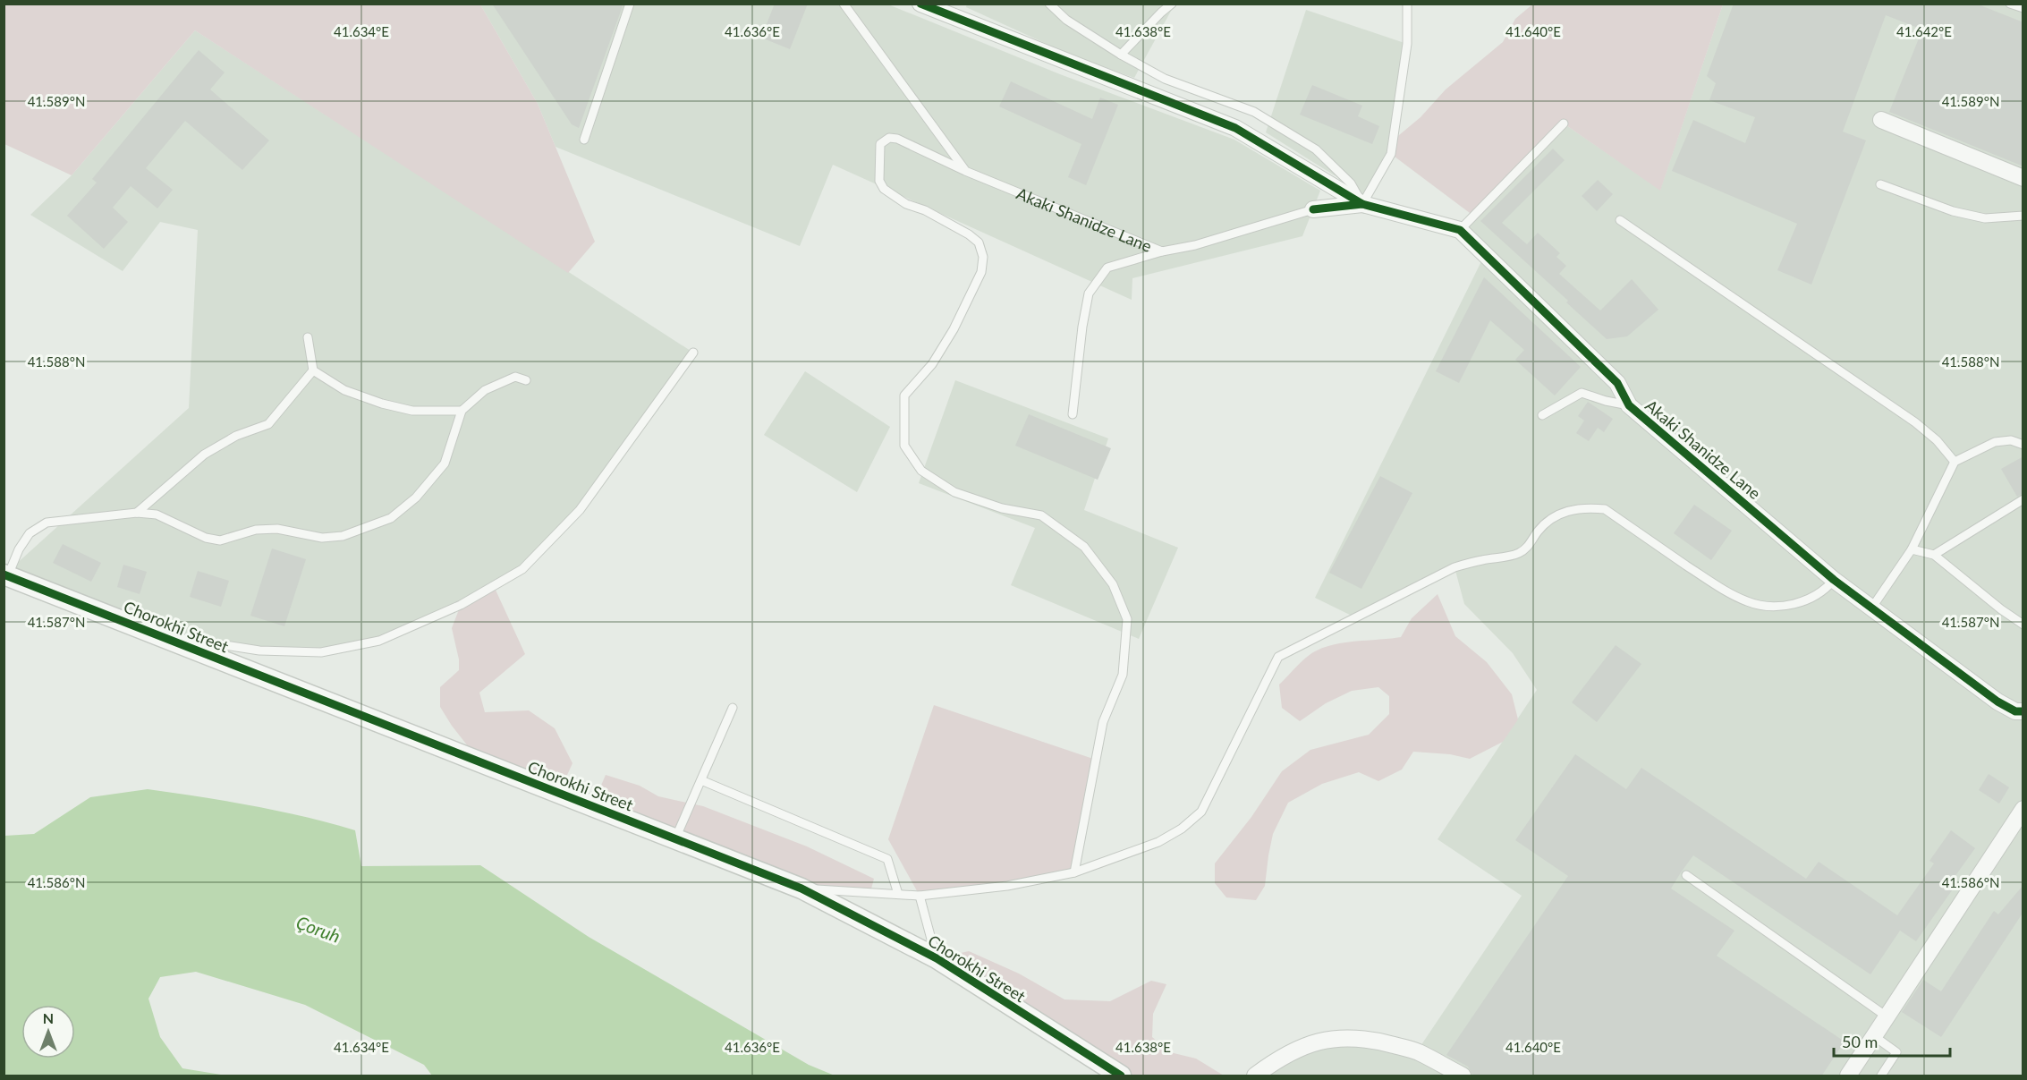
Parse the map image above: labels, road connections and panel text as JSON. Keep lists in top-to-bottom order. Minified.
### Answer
{"streets":{"street":["Akaki Shanidze Lane","Chorokhi Street"]},"water":["Çoruh"],"scale_bar":"50 m","north":"top","coordinates":["41.634°E","41.636°E","41.638°E","41.640°E","41.642°E","41.589°N","41.588°N","41.587°N","41.586°N"]}
